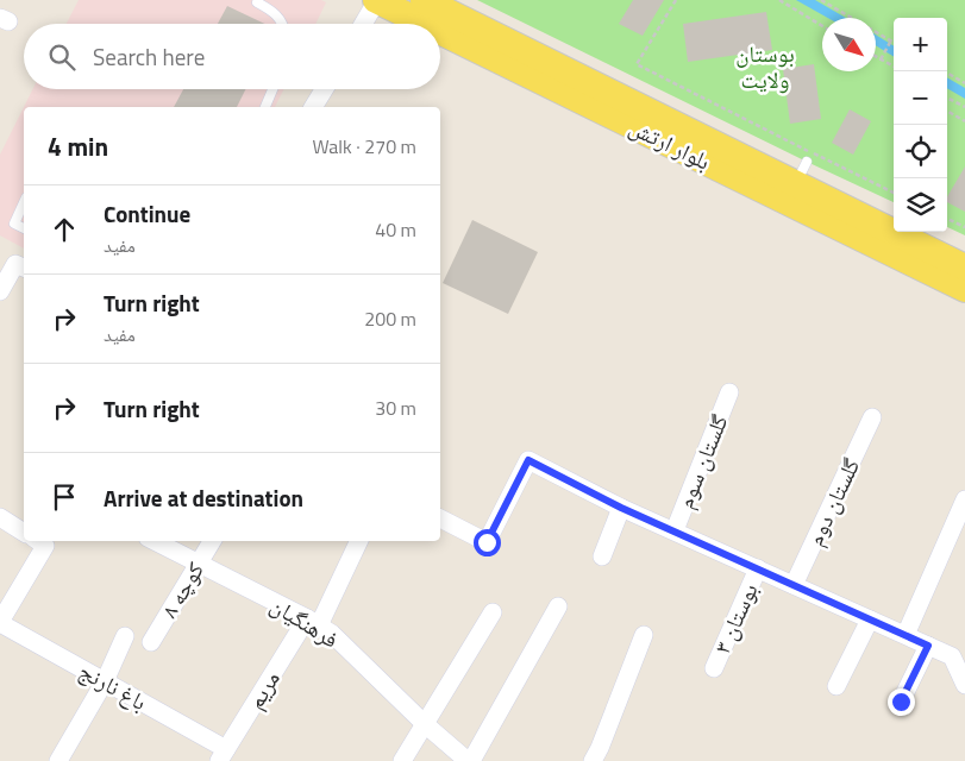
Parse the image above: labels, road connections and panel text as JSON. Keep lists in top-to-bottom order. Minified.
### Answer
{"streets":{"main road":["بلوار ارتش"],"street":["گلستان سوم","گلستان دوم","کوچه ۸","بوستان ۳","فرهنگیان","باغ نارنج","مریم"]},"crossings":[["کوچه ۸","فرهنگیان"],["فرهنگیان","مریم"],["باغ نارنج","مریم"]],"parks":["بوستان ولایت"],"north":"bottom right","page":{"map_buttons":["+","−"],"search":"Search here","heading":["4 min","Walk · 270 m"],"list":[["Continue","مفید","40 m"],["Turn right","مفید","200 m"],["Turn right","30 m"],"Arrive at destination"]}}
